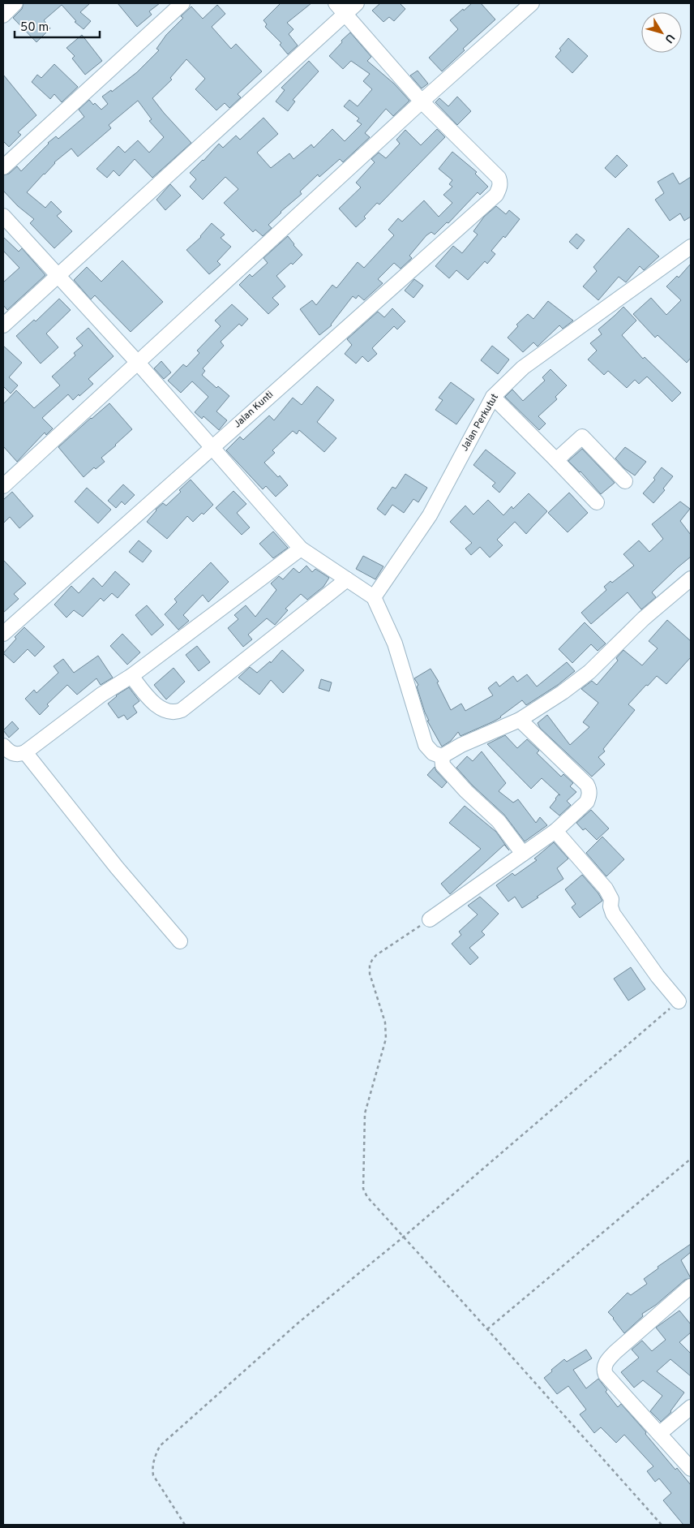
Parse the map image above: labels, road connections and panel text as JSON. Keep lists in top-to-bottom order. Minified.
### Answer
{"streets":{"street":["Jalan Kunti","Jalan Perkutut"]},"scale_bar":"50 m","north":"bottom right"}
